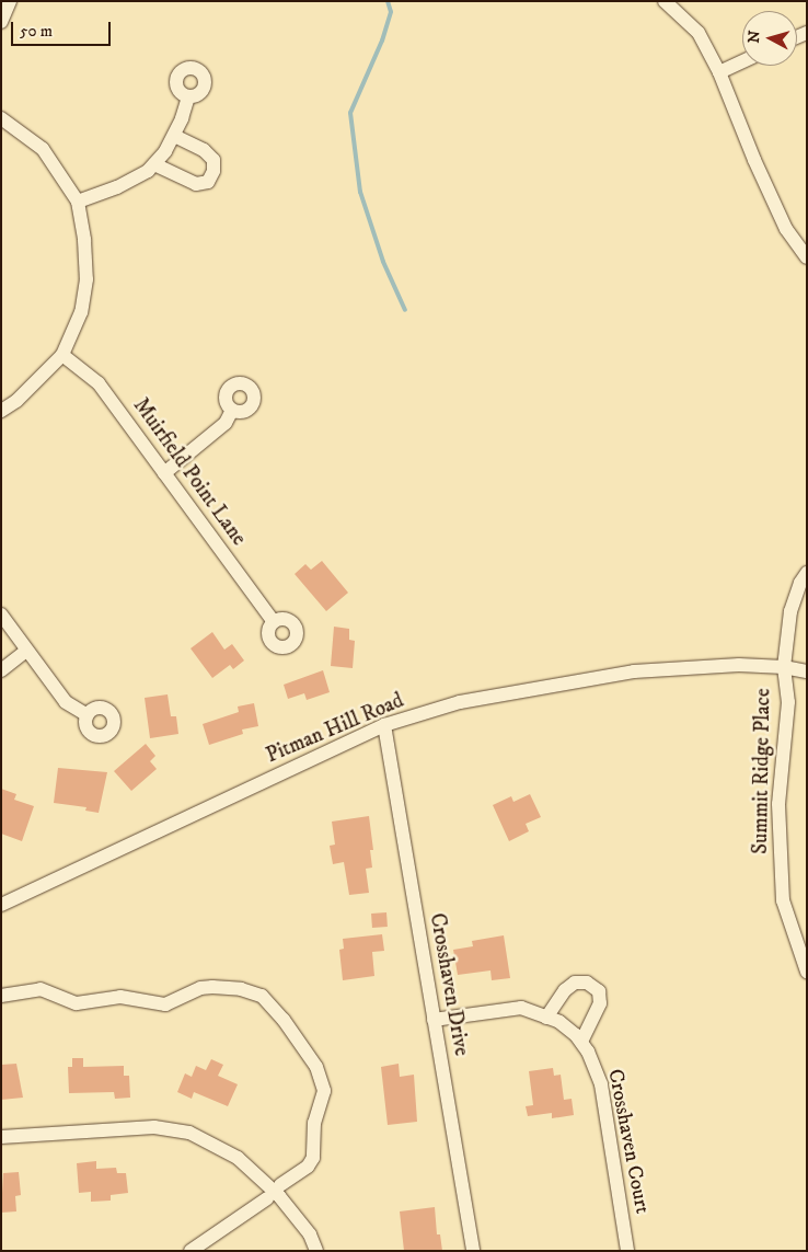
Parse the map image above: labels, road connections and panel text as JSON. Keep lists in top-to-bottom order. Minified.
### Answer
{"streets":{"street":["Muirfield Point Lane","Pitman Hill Road","Summit Ridge Place","Crosshaven Drive","Crosshaven Court"]},"crossings":[["Pitman Hill Road","Summit Ridge Place"],["Pitman Hill Road","Crosshaven Drive"],["Crosshaven Drive","Crosshaven Court"]],"scale_bar":"50 m","north":"left"}
